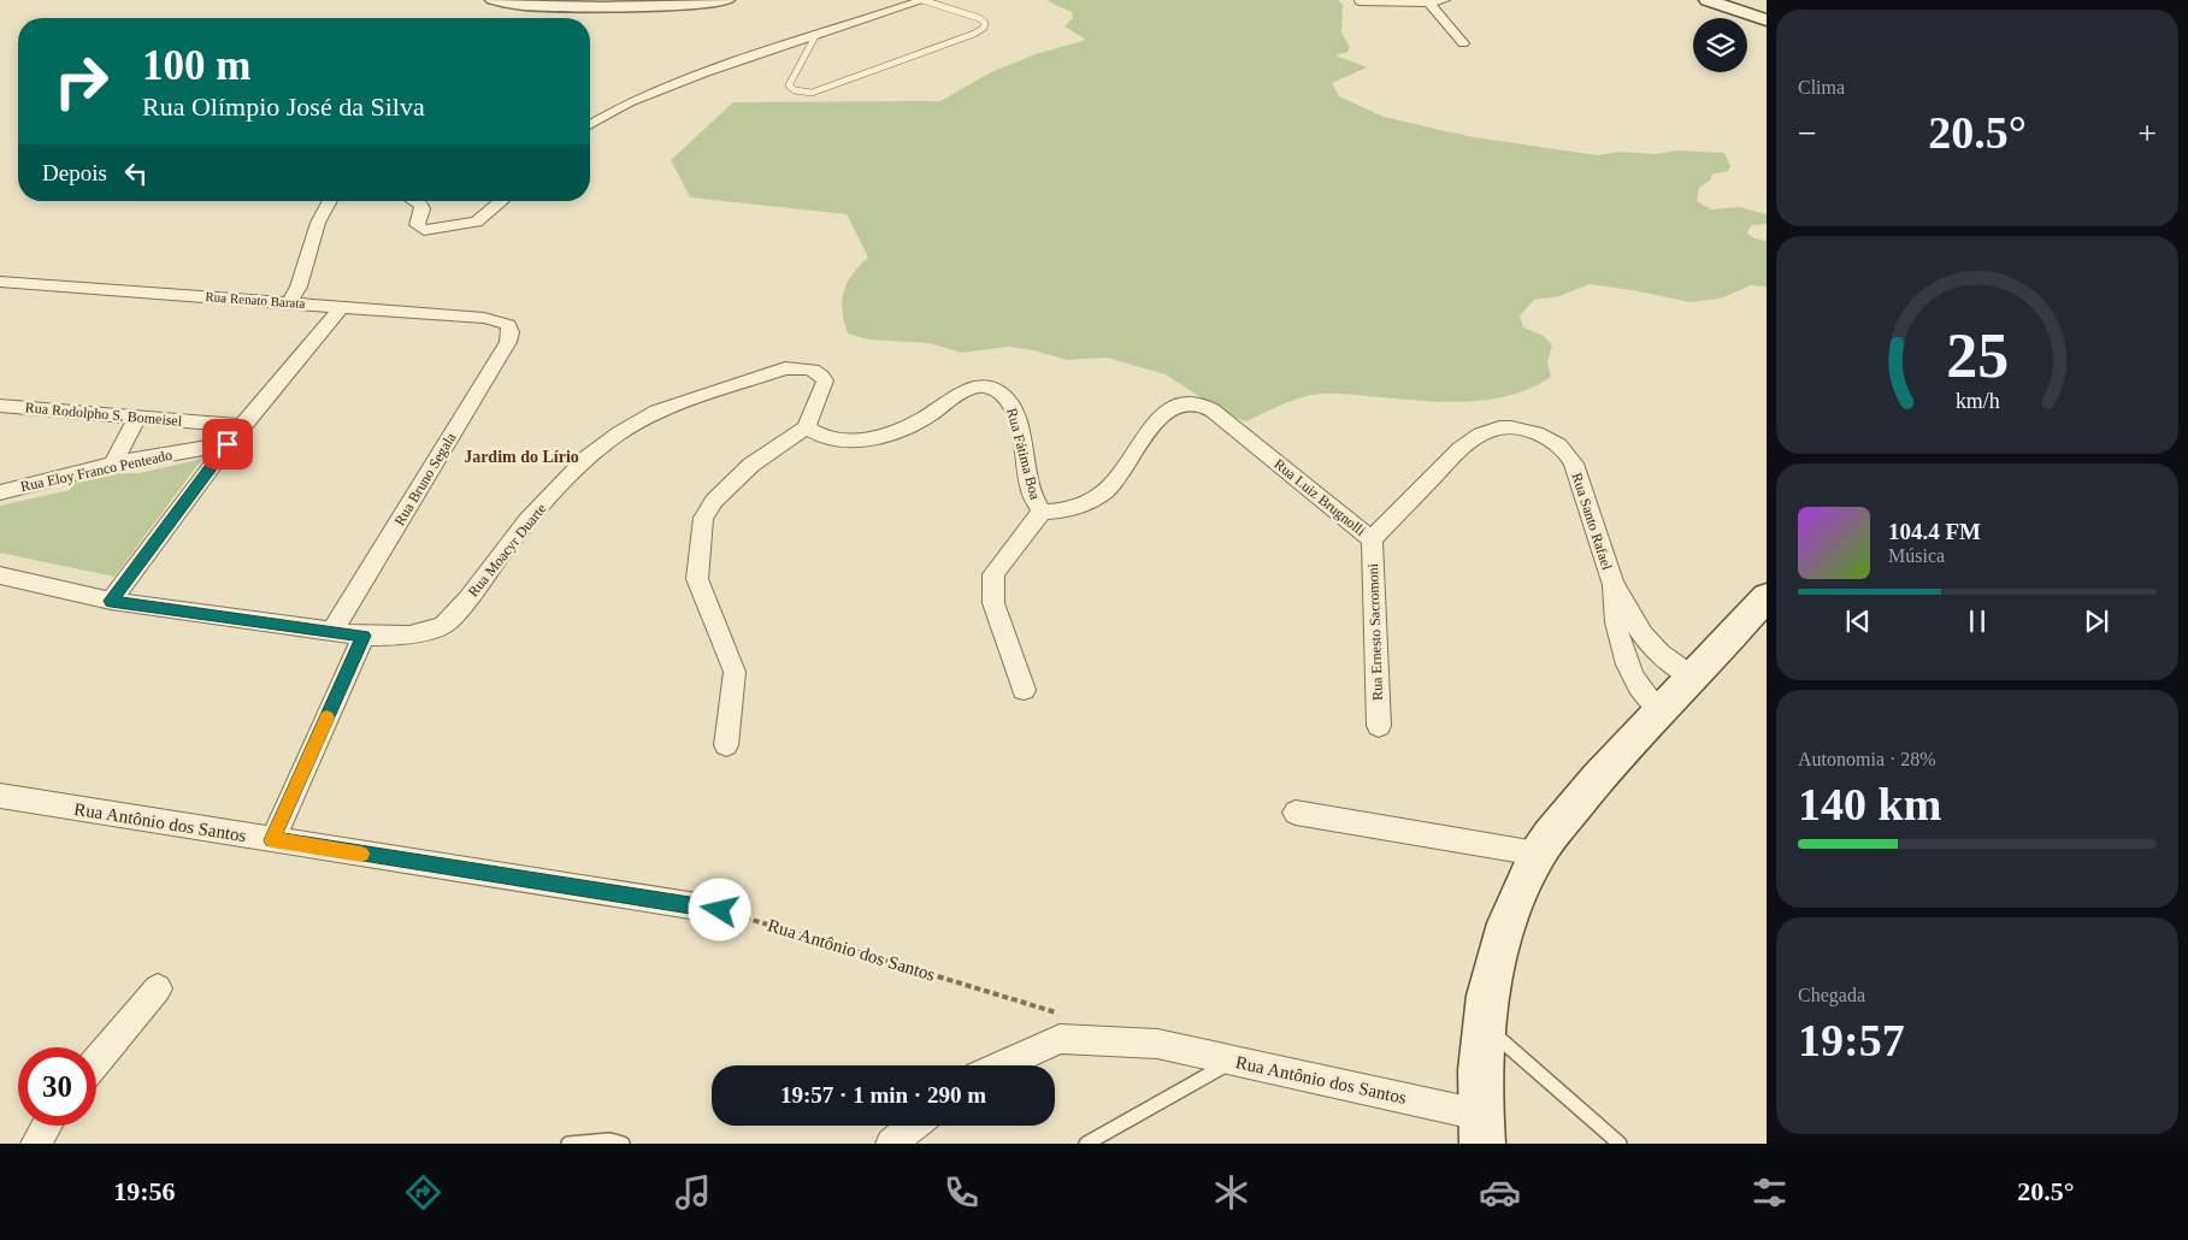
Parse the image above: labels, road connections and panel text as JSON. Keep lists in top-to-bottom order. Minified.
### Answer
{"streets":{"street":["Rua Renato Barata","Rua Rodolpho S. Bomeisel","Rua Fátima Boa","Rua Eloy Franco Penteado","Rua Bruno Segala","Rua Luiz Brugnolli","Rua Santo Rafael","Rua Moacyr Duarte","Rua Ernesto Sacromoni","Rua Antônio dos Santos"]},"crossings":[["Rua Renato Barata","Rua Bruno Segala"],["Rua Fátima Boa","Rua Luiz Brugnolli"],["Rua Fátima Boa","Rua Moacyr Duarte"],["Rua Bruno Segala","Rua Moacyr Duarte"],["Rua Luiz Brugnolli","Rua Santo Rafael"],["Rua Luiz Brugnolli","Rua Ernesto Sacromoni"]],"districts":["Jardim do Lírio"],"page":{"tile":["Clima",["Autonomia · 28%","140 km"],["Chegada","19:57"]],"turn":["100 m","Rua Olímpio José da Silva"],"heat":["−","20.5°","+"],"then":"Depois","song":["104.4 FM","Música"],"limit":"30","trip":"19:57 · 1 min · 290 m","tabs":["19:56","20.5°"],"gauge":["25","km/h"]}}
